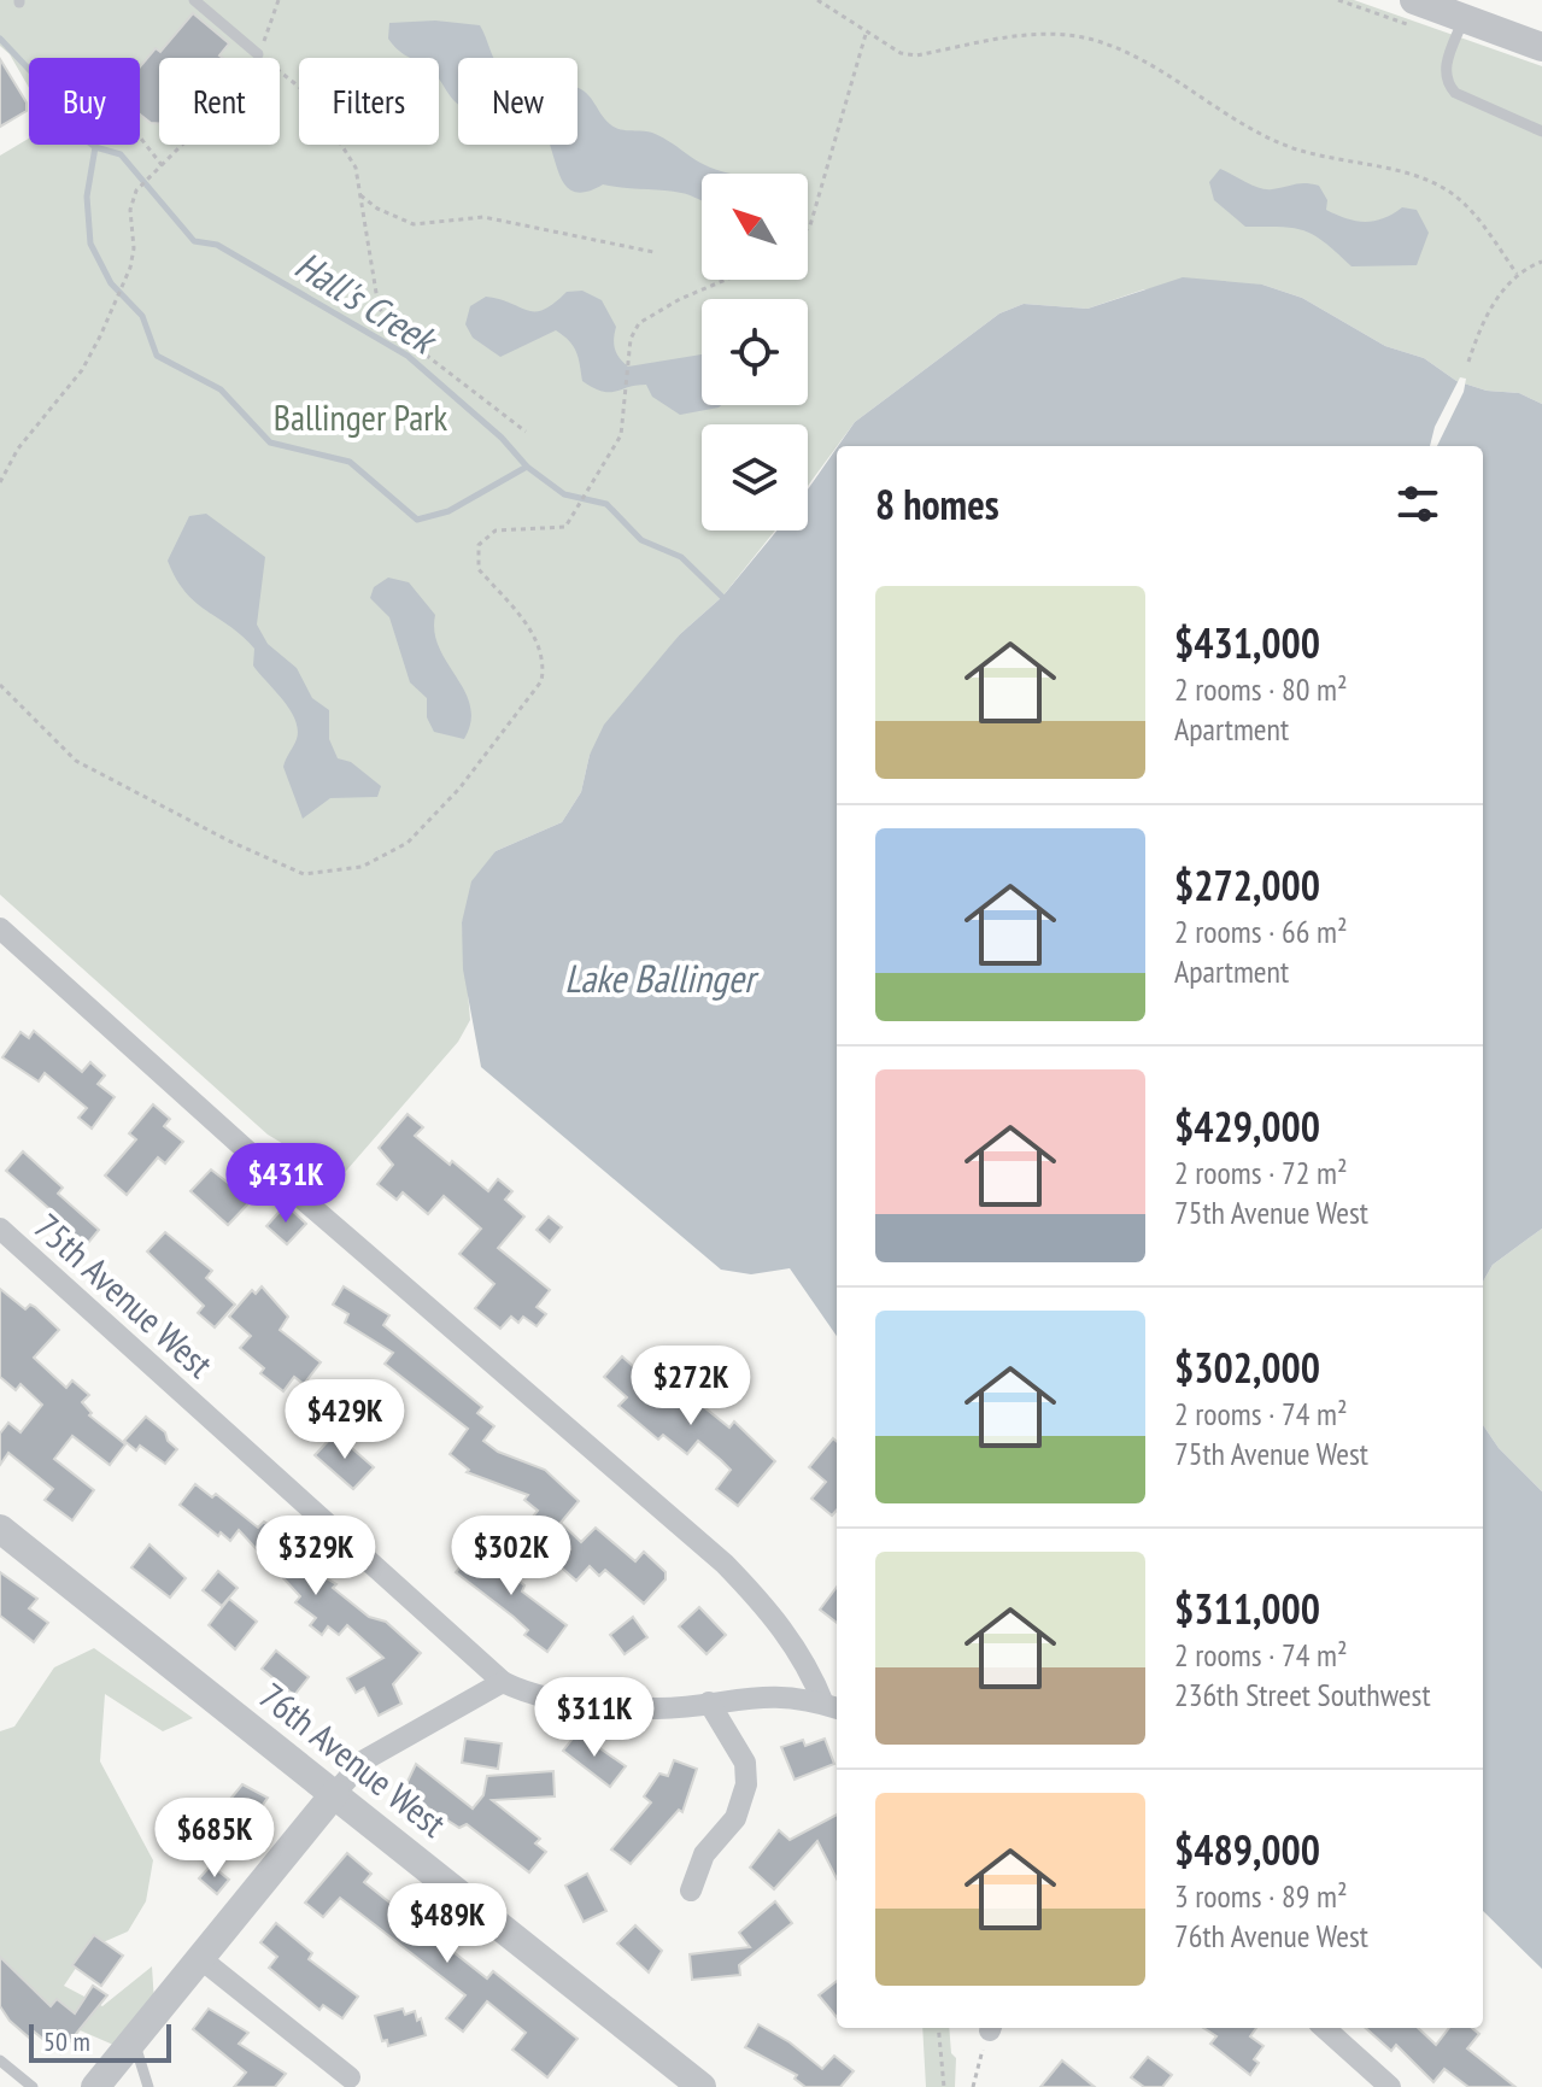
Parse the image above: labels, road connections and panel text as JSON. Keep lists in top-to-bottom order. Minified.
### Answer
{"streets":{"street":["75th Avenue West","76th Avenue West"]},"water":["Hall's Creek","Lake Ballinger"],"parks":["Ballinger Park"],"scale_bar":"50 m","north":"top left","page":{"chip":["Buy","Rent","Filters","New"],"heading":"8 homes","list":[{"name":"$431,000","note":"2 rooms · 80 m² · Apartment"},{"name":"$272,000","note":"2 rooms · 66 m² · Apartment"},{"name":"$429,000","note":"2 rooms · 72 m² · 75th Avenue West"},{"name":"$302,000","note":"2 rooms · 74 m² · 75th Avenue West"},{"name":"$311,000","note":"2 rooms · 74 m² · 236th Street Southwest"},{"name":"$489,000","note":"3 rooms · 89 m² · 76th Avenue West"}],"price":["$431K","$272K","$429K","$329K","$302K","$311K","$685K","$489K"],"scale":"50 m"}}
